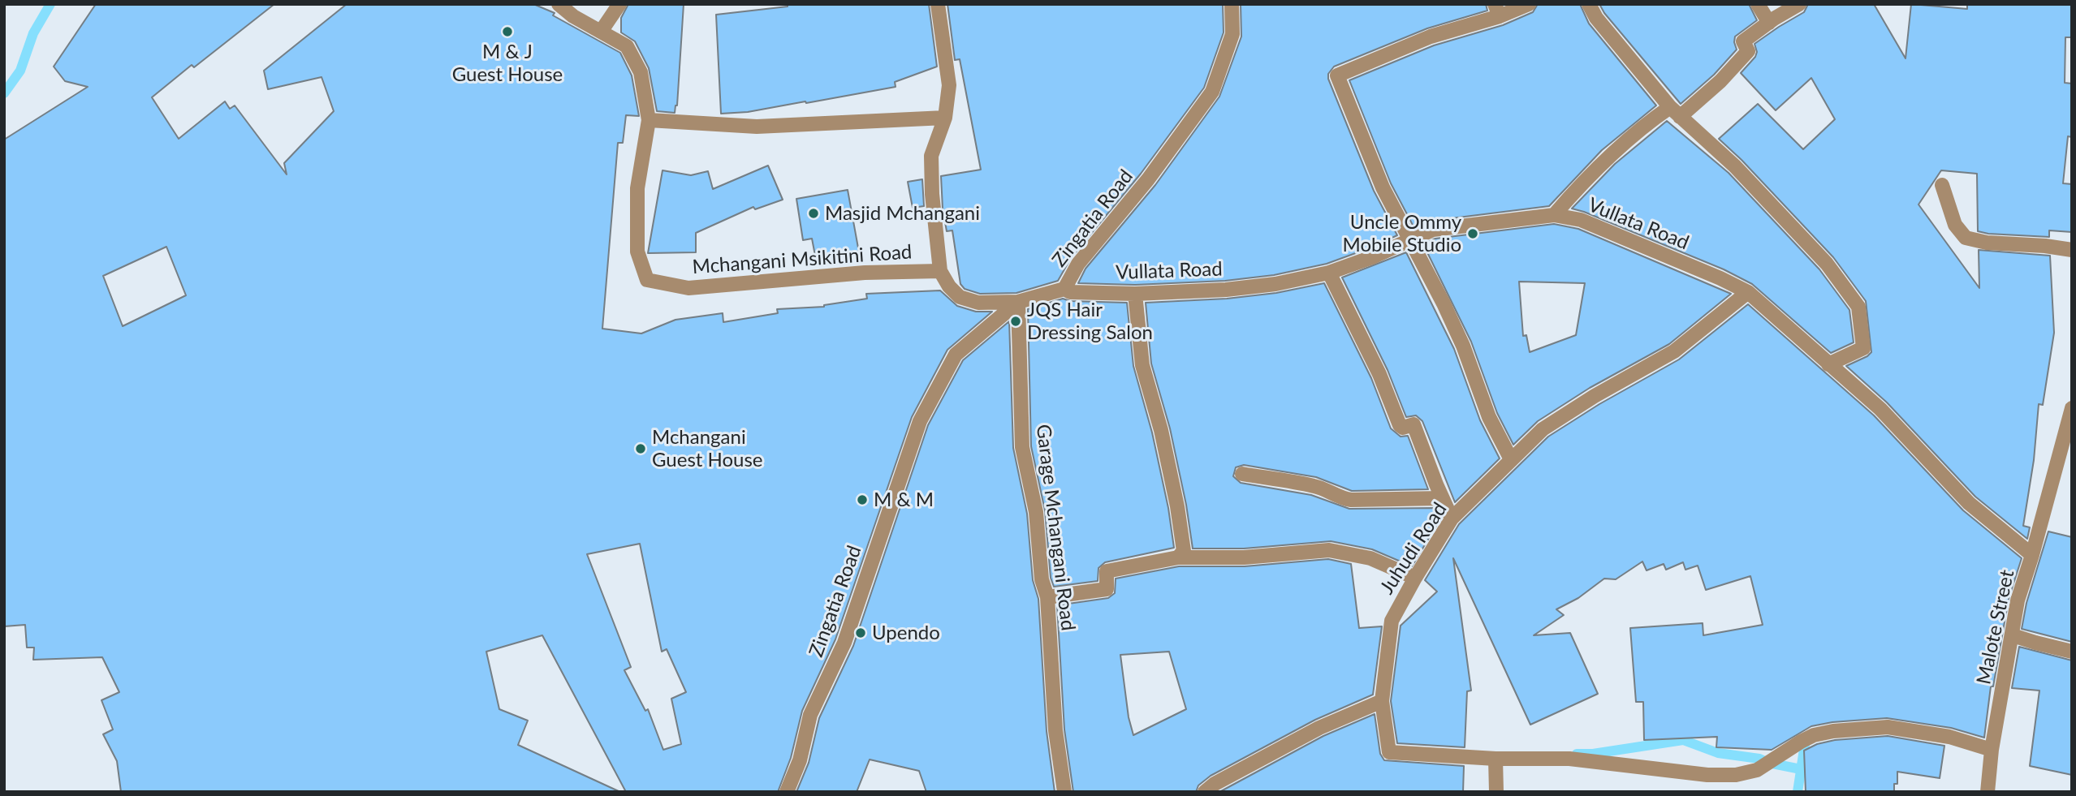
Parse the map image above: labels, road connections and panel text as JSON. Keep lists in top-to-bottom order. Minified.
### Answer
{"streets":{"street":["Zingatia Road","Vullata Road","Mchangani Msikitini Road","Garage Mchangani Road","Juhudi Road","Malote Street"]},"crossings":[["Zingatia Road","Vullata Road"],["Zingatia Road","Garage Mchangani Road"],["Vullata Road","Juhudi Road"],["Vullata Road","Malote Street"]],"places":["M & J Guest House","Masjid Mchangani","Uncle Ommy Mobile Studio","JQS Hair Dressing Salon","Mchangani Guest House","M & M","Upendo"]}
